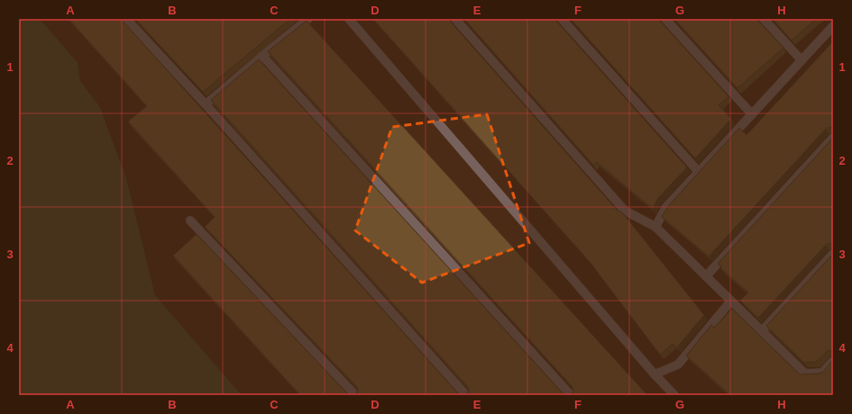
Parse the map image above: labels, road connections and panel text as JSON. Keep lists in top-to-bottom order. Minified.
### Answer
{"grid":{"columns":["A","B","C","D","E","F","G","H"],"rows":["1","2","3","4"]}}
